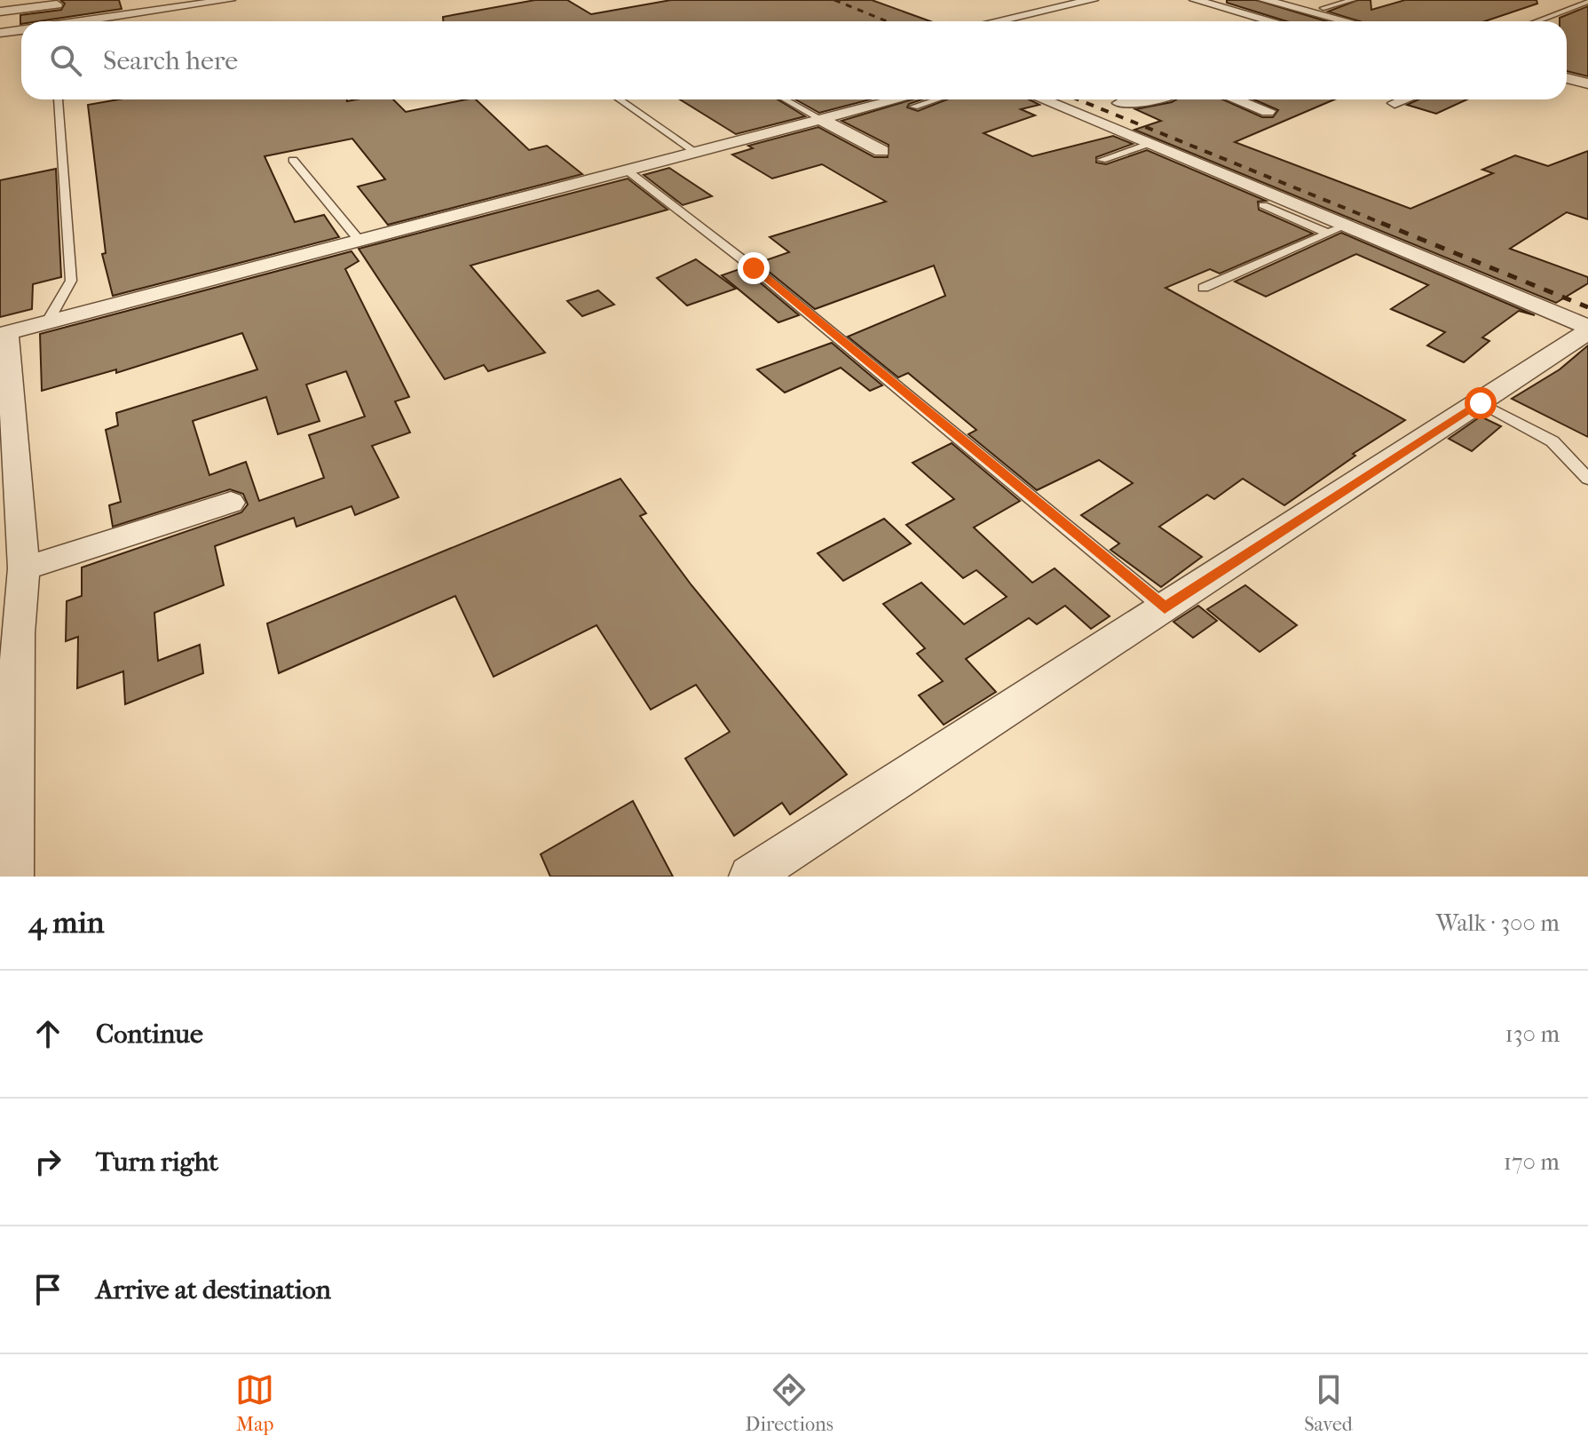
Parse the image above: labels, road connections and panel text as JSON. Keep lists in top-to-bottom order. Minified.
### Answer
{"page":{"search":"Search here","heading":["4 min","Walk · 300 m"],"list":[["Continue","130 m"],["Turn right","170 m"],"Arrive at destination"],"nav":["Map","Directions","Saved"]}}
